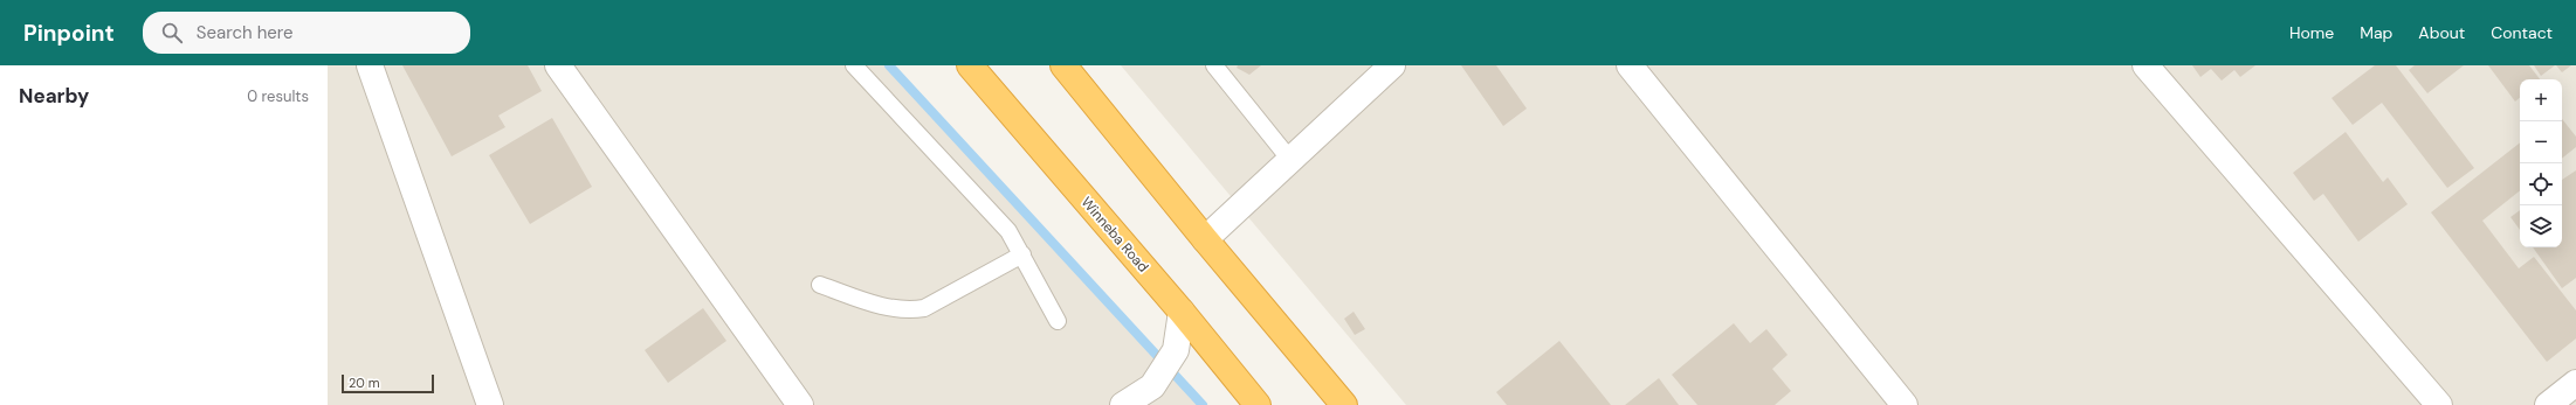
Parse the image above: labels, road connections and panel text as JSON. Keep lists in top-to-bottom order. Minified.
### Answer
{"streets":{"highway":["Winneba Road"]},"scale_bar":"20 m","page":{"header":"Pinpoint","search":"Search here","nav":["Home","Map","About","Contact"],"heading":["Nearby","0 results"],"map_buttons":["+","−"],"scale":"20 m"}}
